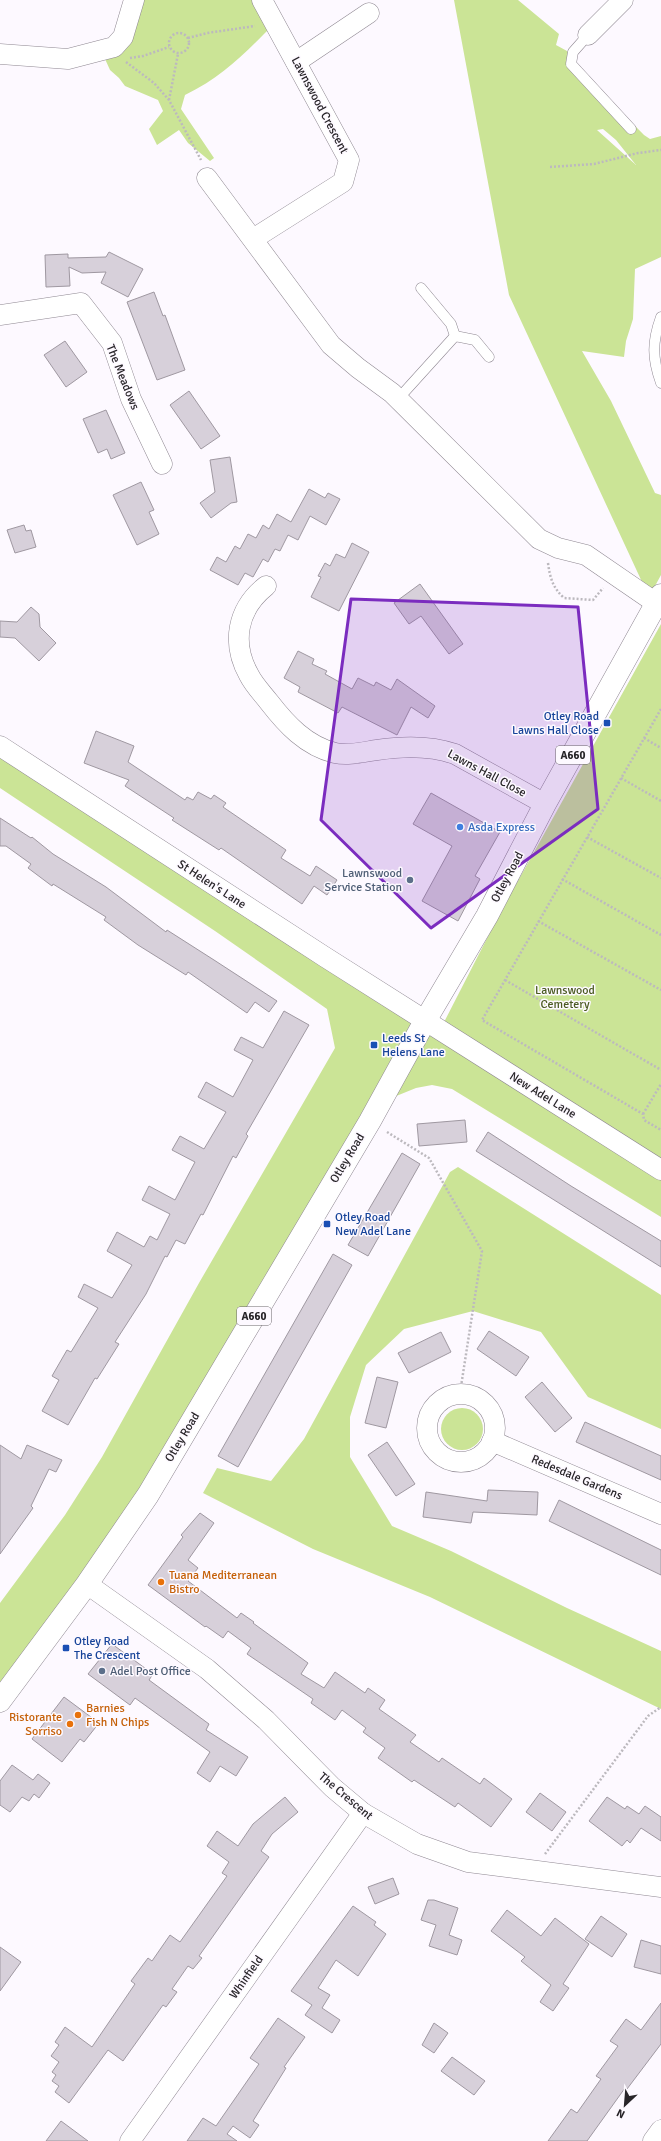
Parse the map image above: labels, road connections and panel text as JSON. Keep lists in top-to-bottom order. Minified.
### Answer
{"streets":{"highway":["A660","Otley Road"],"street":["Lawnswood Crescent","The Meadows","Lawns Hall Close","St Helen's Lane","New Adel Lane","Redesdale Gardens","The Crescent","Whinfield"]},"crossings":[["Lawns Hall Close","Otley Road"],["Otley Road","St Helen's Lane"],["Otley Road","New Adel Lane"],["Otley Road","The Crescent"],["St Helen's Lane","New Adel Lane"],["The Crescent","Whinfield"]],"parks":["Lawnswood Cemetery"],"places":{"transit":["Otley Road Lawns Hall Close","Leeds St Helens Lane","Otley Road New Adel Lane","Otley Road The Crescent"],"other":["Asda Express","Lawnswood Service Station","Tuana Mediterranean Bistro","Adel Post Office","Barnies Fish N Chips","Ristorante Sorriso"]},"north":"bottom left"}
